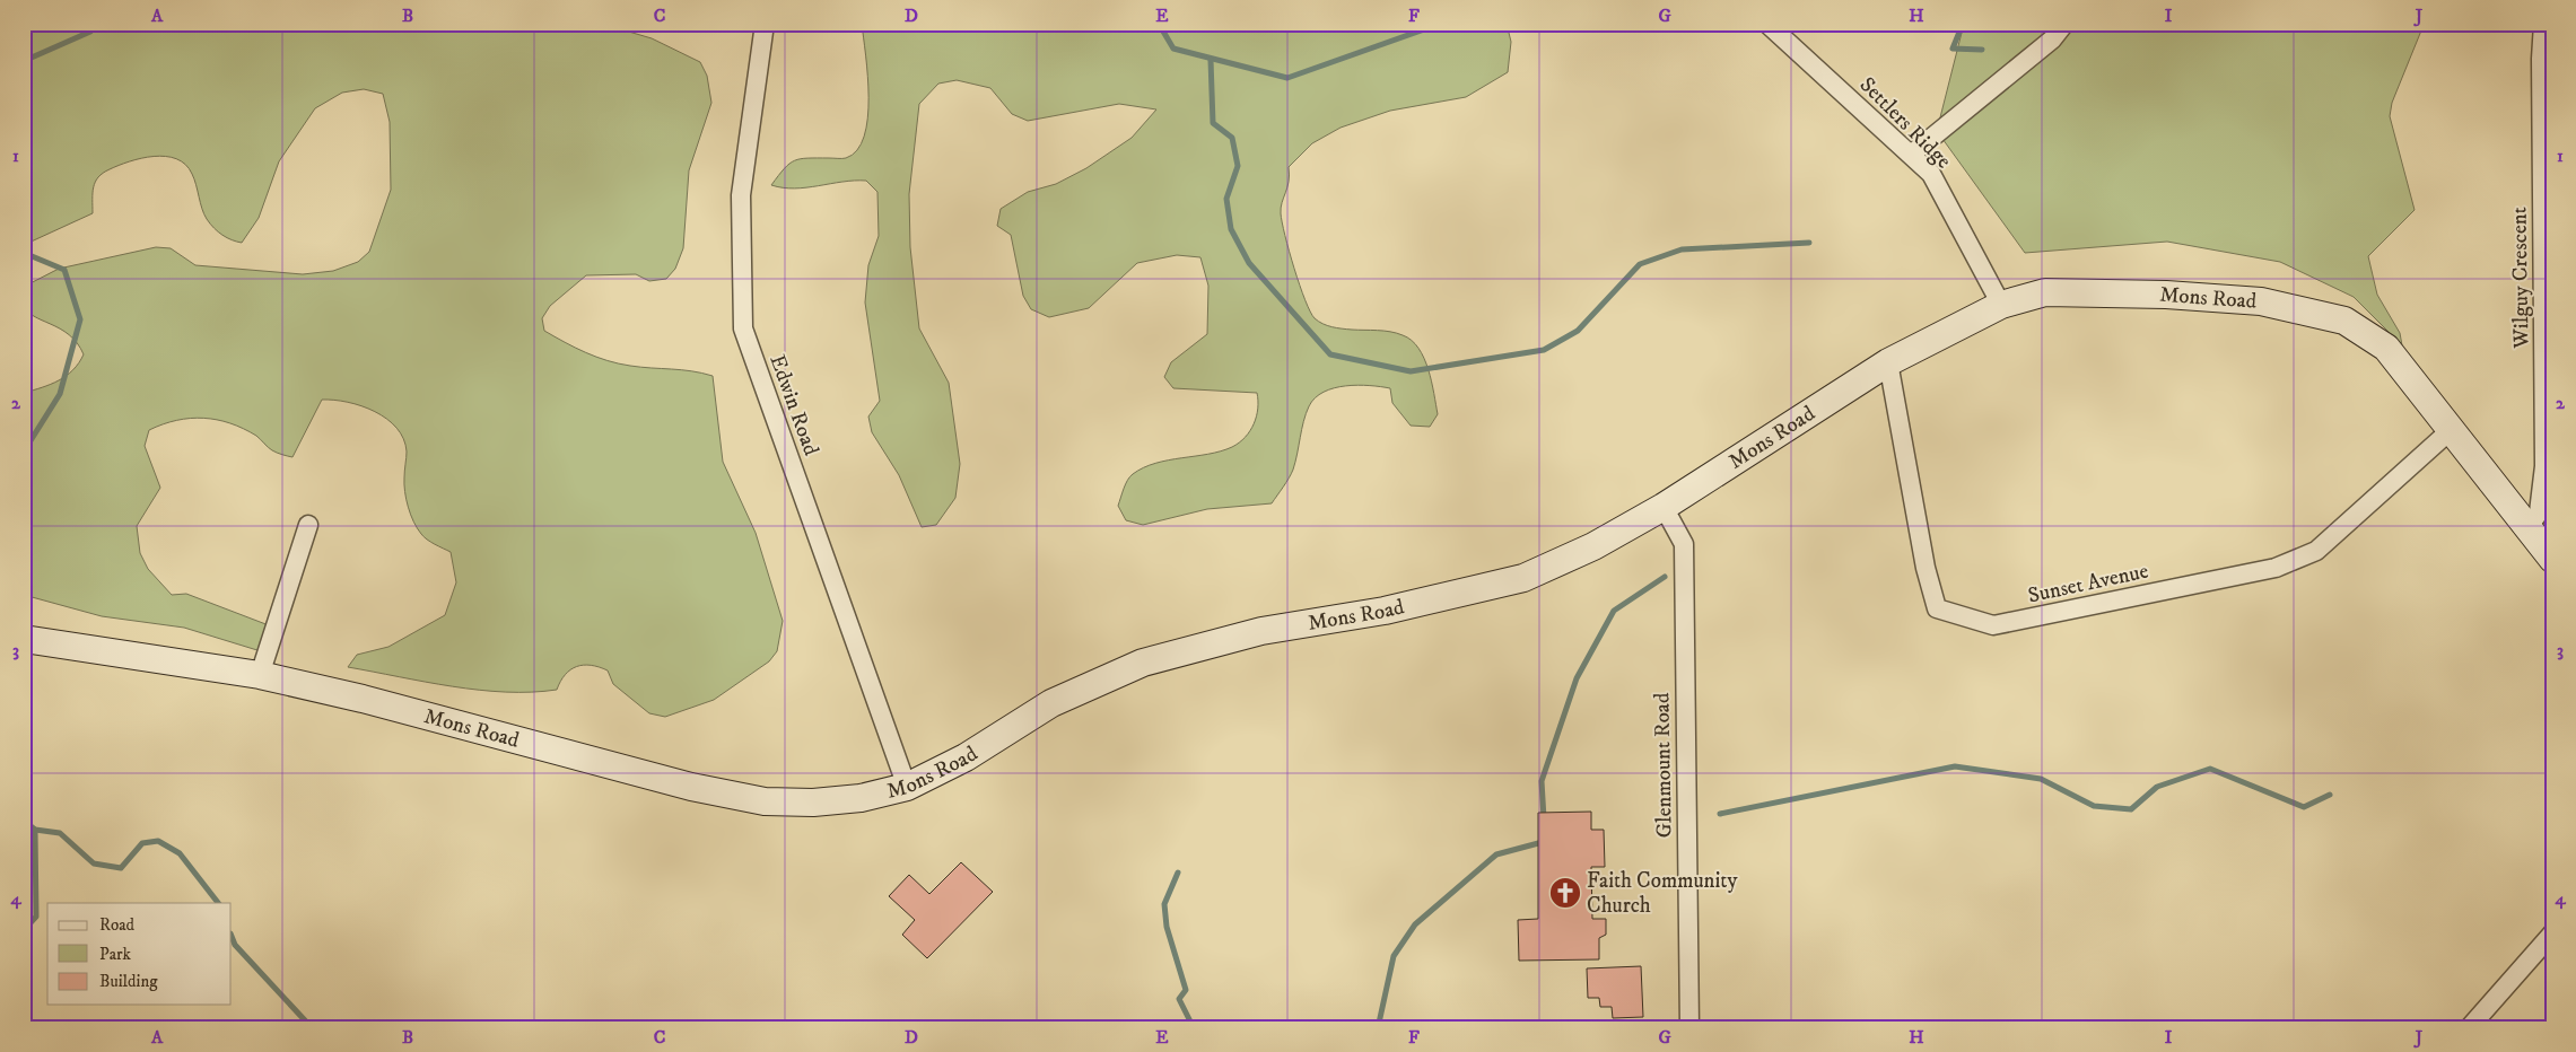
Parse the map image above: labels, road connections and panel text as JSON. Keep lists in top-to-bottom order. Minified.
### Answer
{"streets":{"main road":["Mons Road"],"street":["Settlers Ridge","Wilguy Crescent","Edwin Road","Sunset Avenue","Glenmount Road"]},"crossings":[["Settlers Ridge","Mons Road"],["Wilguy Crescent","Mons Road"],["Mons Road","Edwin Road"],["Mons Road","Sunset Avenue"],["Mons Road","Glenmount Road"]],"places":{"church":["Faith Community Church"]},"legend":["Road","Park","Building"],"grid":{"columns":["A","B","C","D","E","F","G","H","I","J"],"rows":["1","2","3","4"]}}
